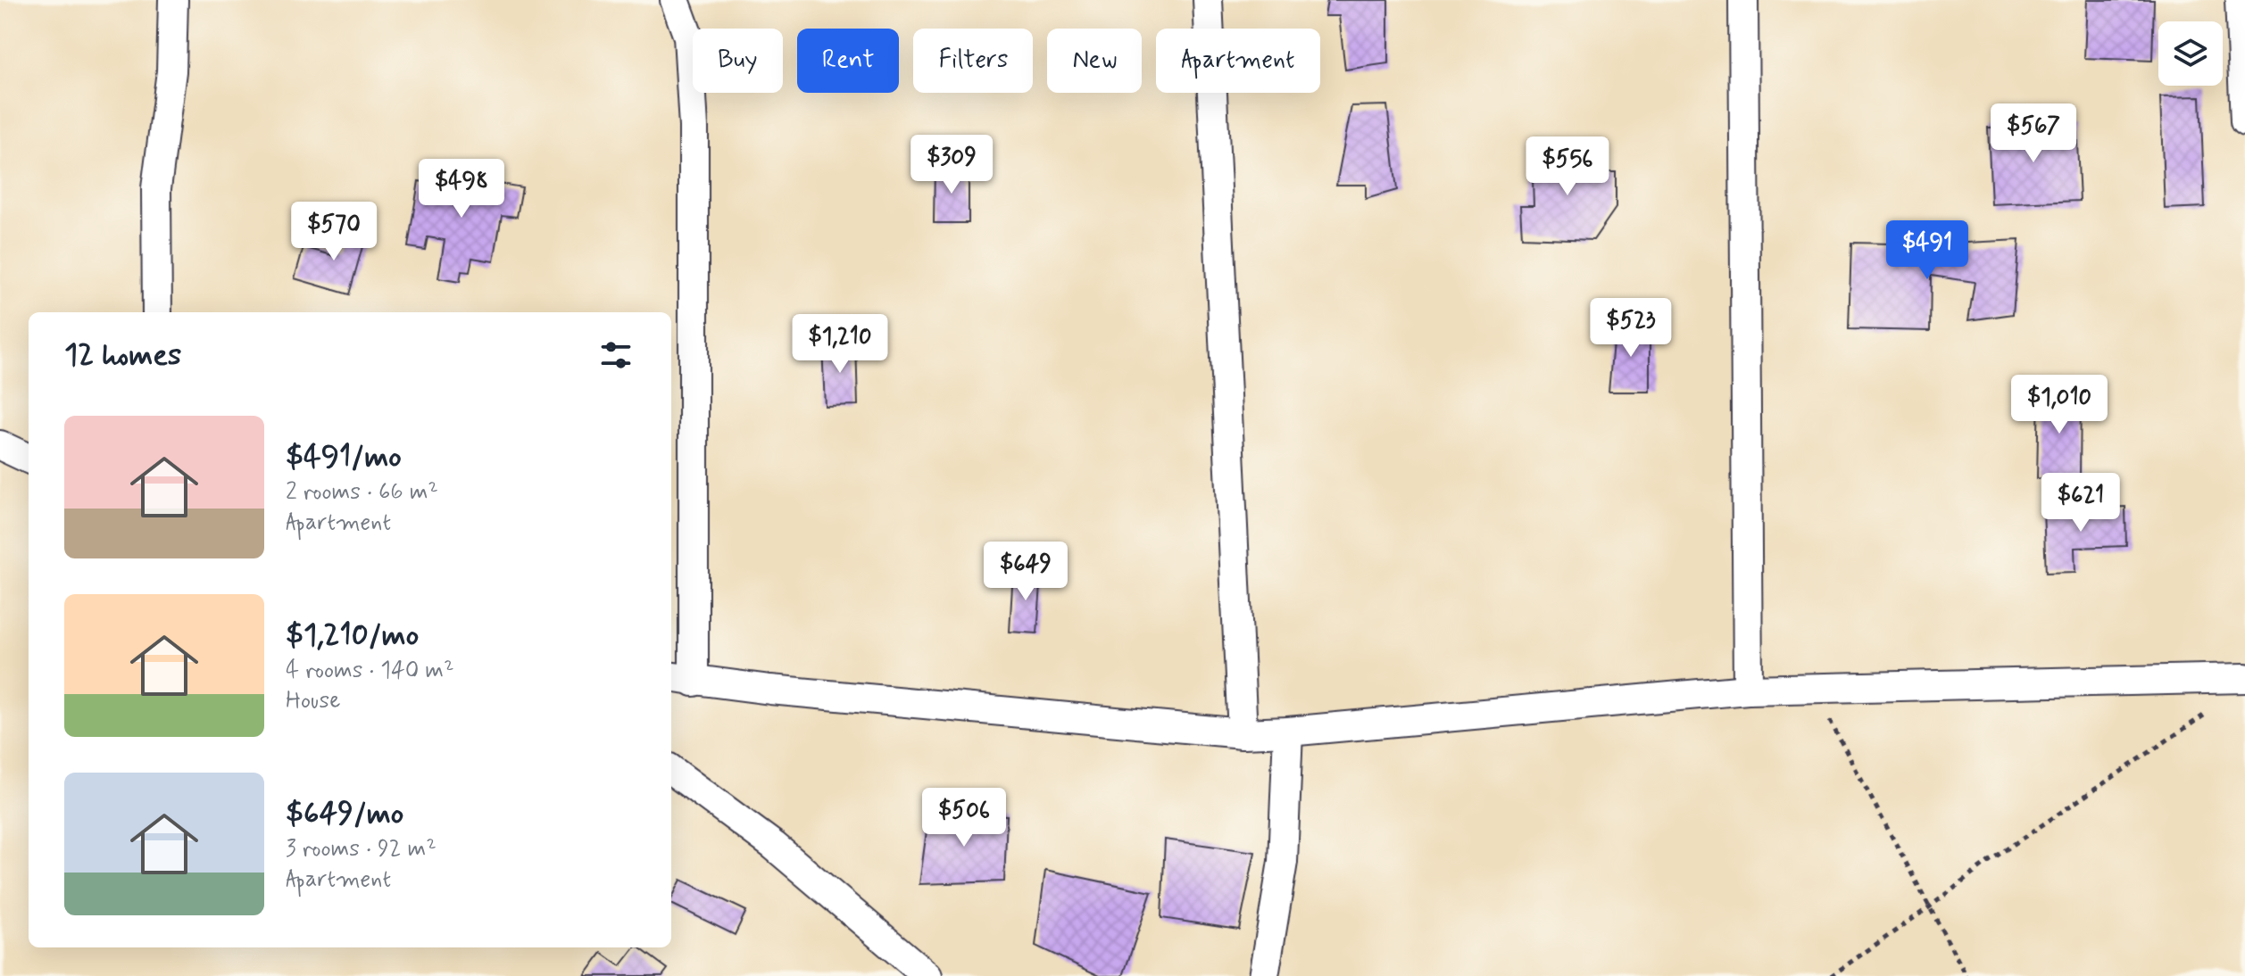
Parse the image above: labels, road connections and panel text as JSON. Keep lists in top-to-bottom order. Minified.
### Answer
{"page":{"chip":["Buy","Rent","Filters","New","Apartment"],"price":["$567","$309","$556","$498","$570","$491","$523","$1,210","$1,010","$621","$649","$506"],"heading":"12 homes","list":[{"name":"$491/mo","note":"2 rooms · 66 m² · Apartment"},{"name":"$1,210/mo","note":"4 rooms · 140 m² · House"},{"name":"$649/mo","note":"3 rooms · 92 m² · Apartment"}]}}
